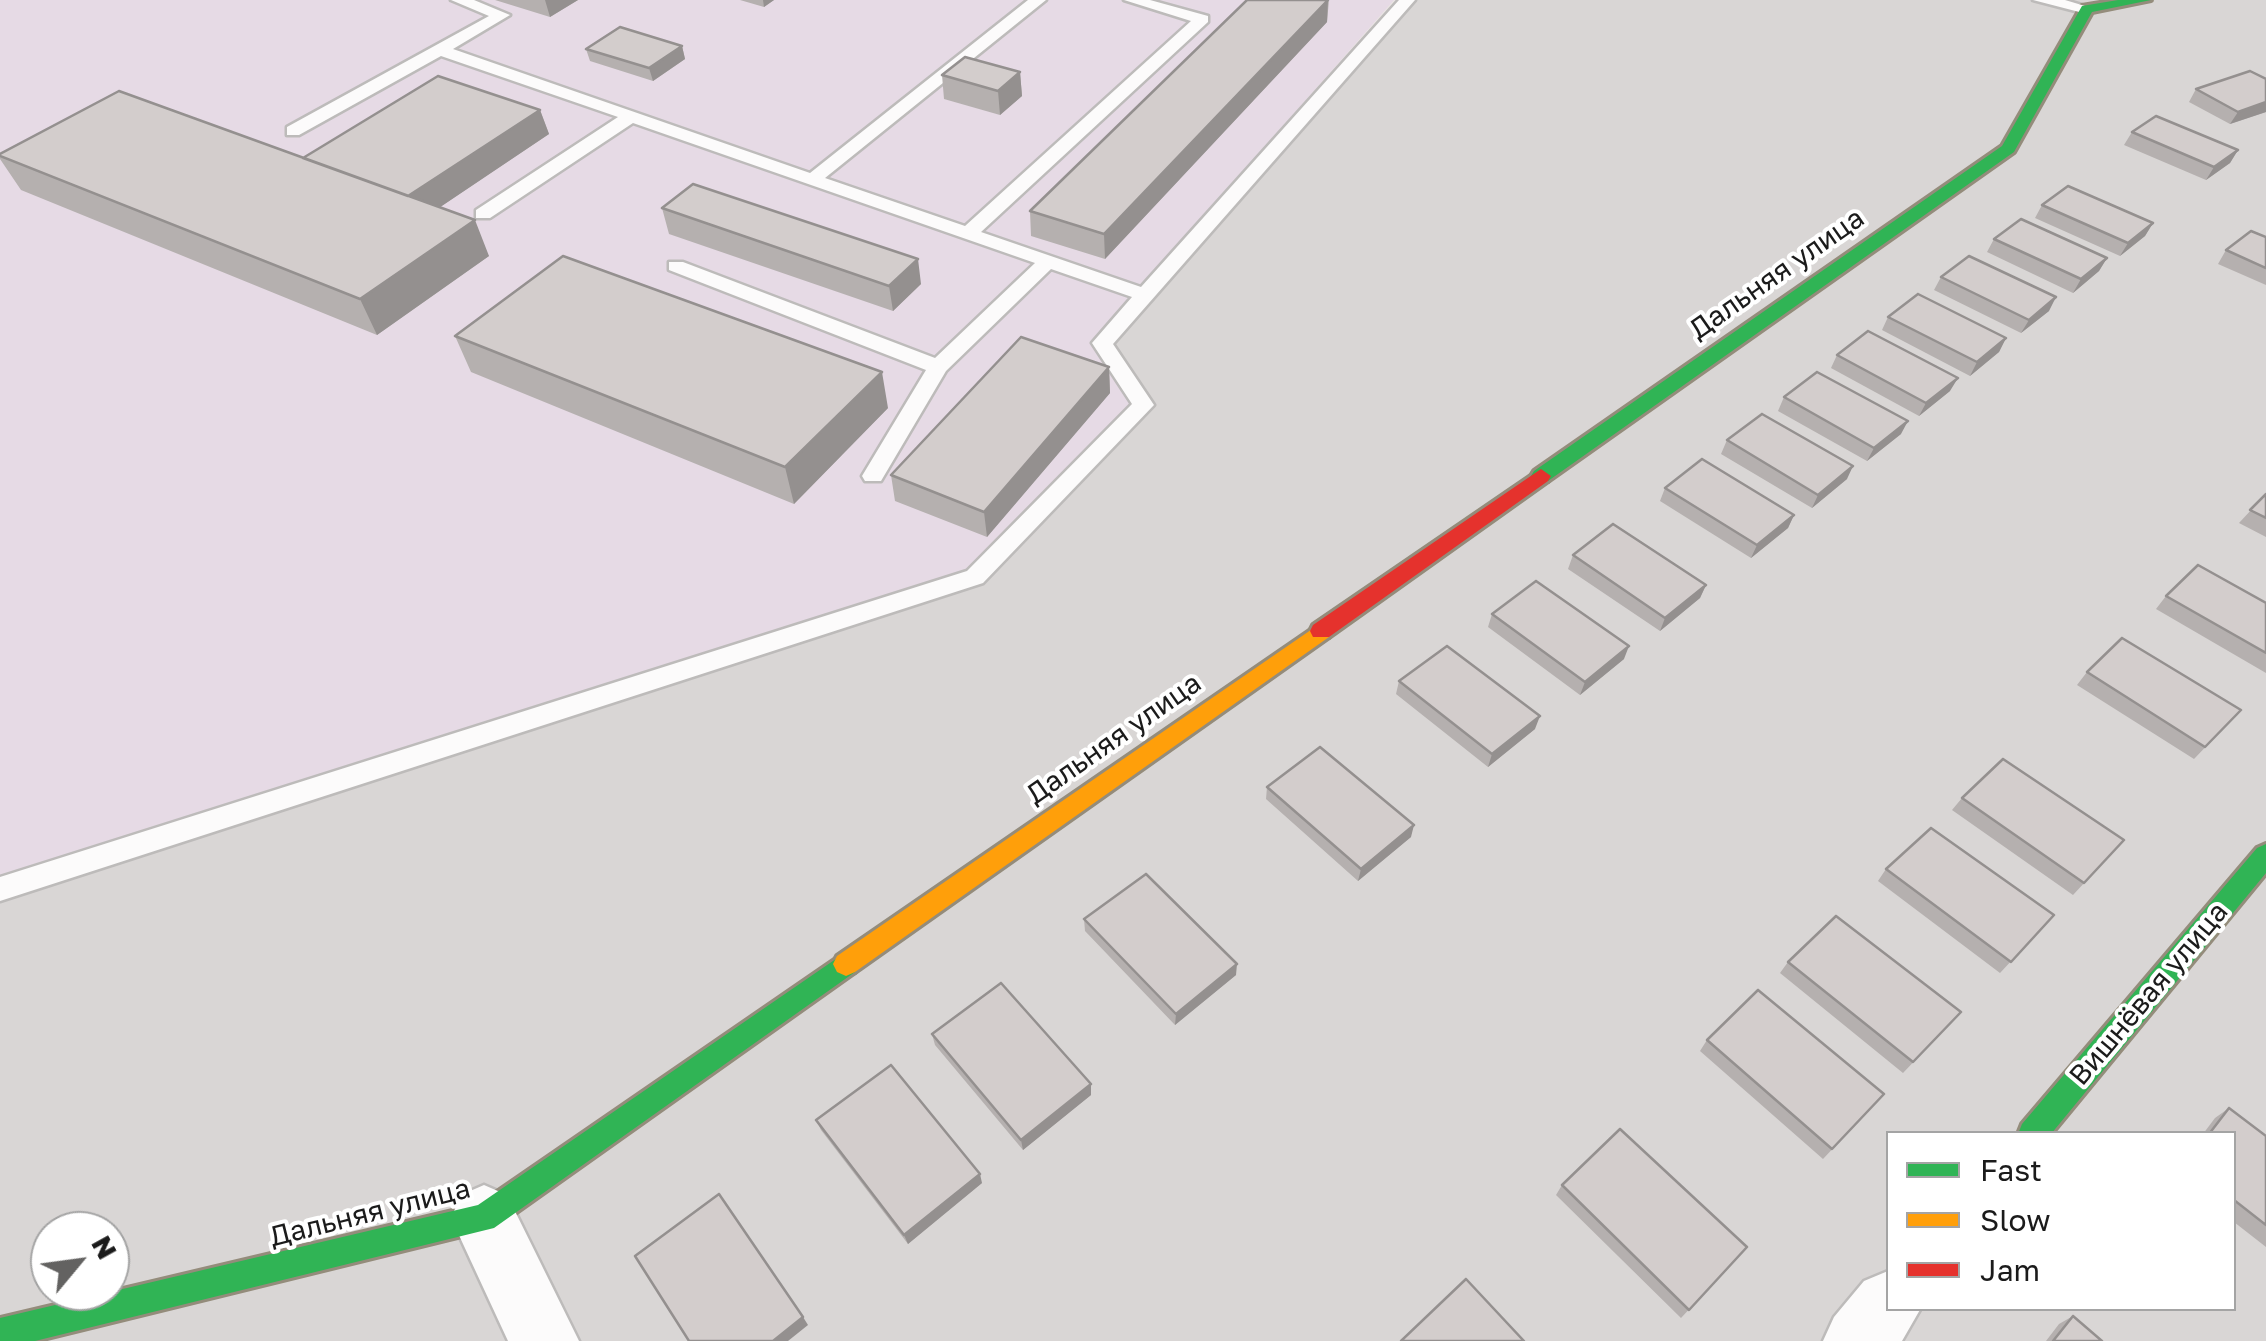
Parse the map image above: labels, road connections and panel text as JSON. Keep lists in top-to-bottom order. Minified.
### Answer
{"streets":{"street":["Дальняя улица","Вишнёвая улица"]},"legend":["Fast","Slow","Jam"],"north":"top right"}
